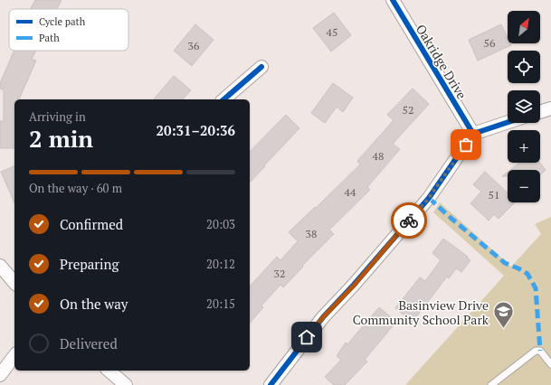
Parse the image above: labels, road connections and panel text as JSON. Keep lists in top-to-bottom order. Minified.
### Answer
{"streets":{"street":["Oakridge Drive"]},"places":{"school or university":["Basinview Drive Community School Park"]},"house_numbers":["45","56","36","52","48","44","51","38","32"],"legend":["Cycle path","Path"],"north":"top right","page":{"map_buttons":["+","−"],"heading":["2 min","Arriving in","20:31–20:36"],"bar":"On the way · 60 m","list":[["Confirmed","20:03"],["Preparing","20:12"],["On the way","20:15"],"Delivered"]}}
